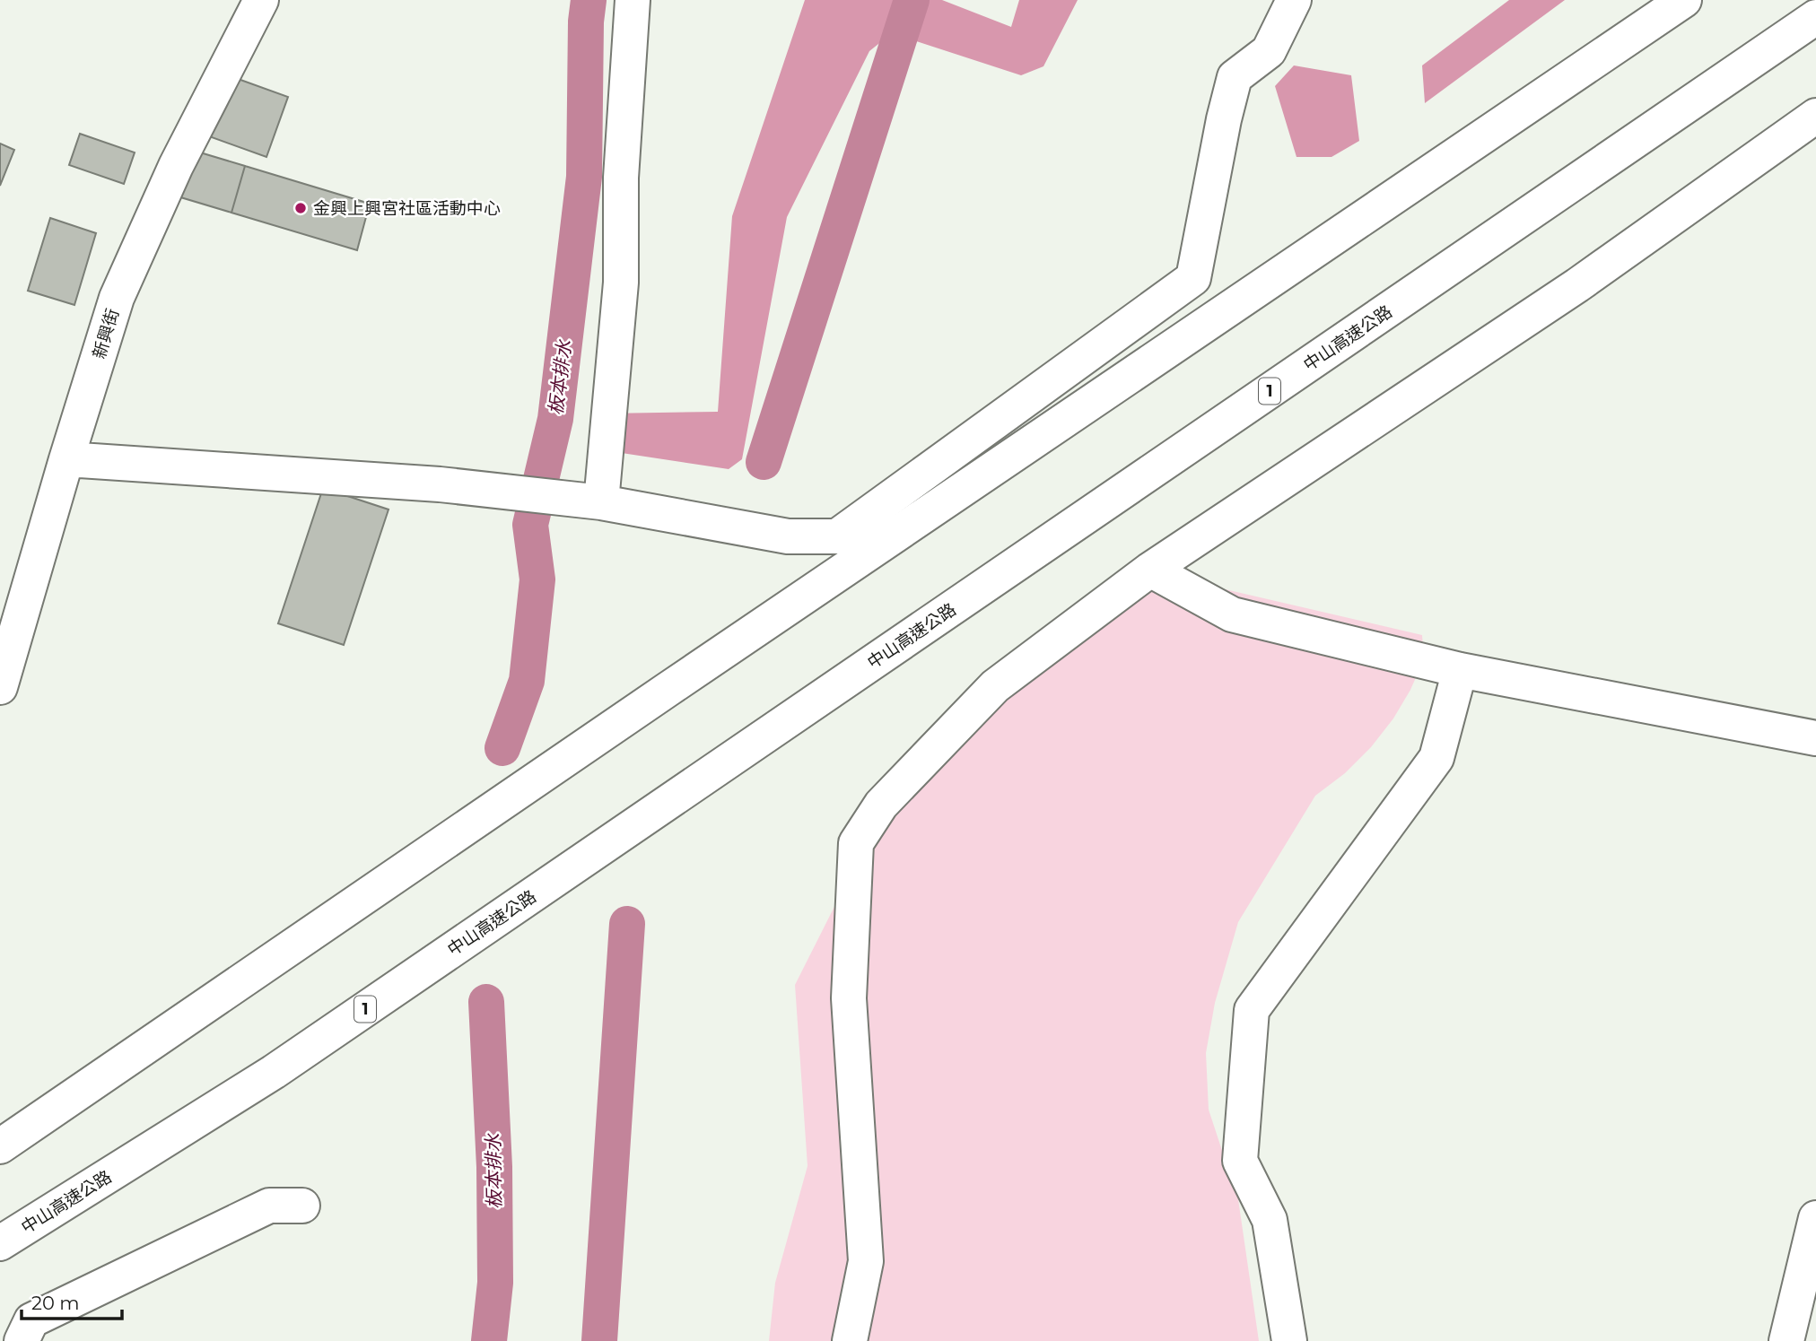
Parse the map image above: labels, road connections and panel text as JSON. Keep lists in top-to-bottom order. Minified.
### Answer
{"streets":{"main road":["新興街","中山高速公路","1"]},"water":["板本排水"],"places":["金興上興宮社區活動中心"],"scale_bar":"20 m"}
